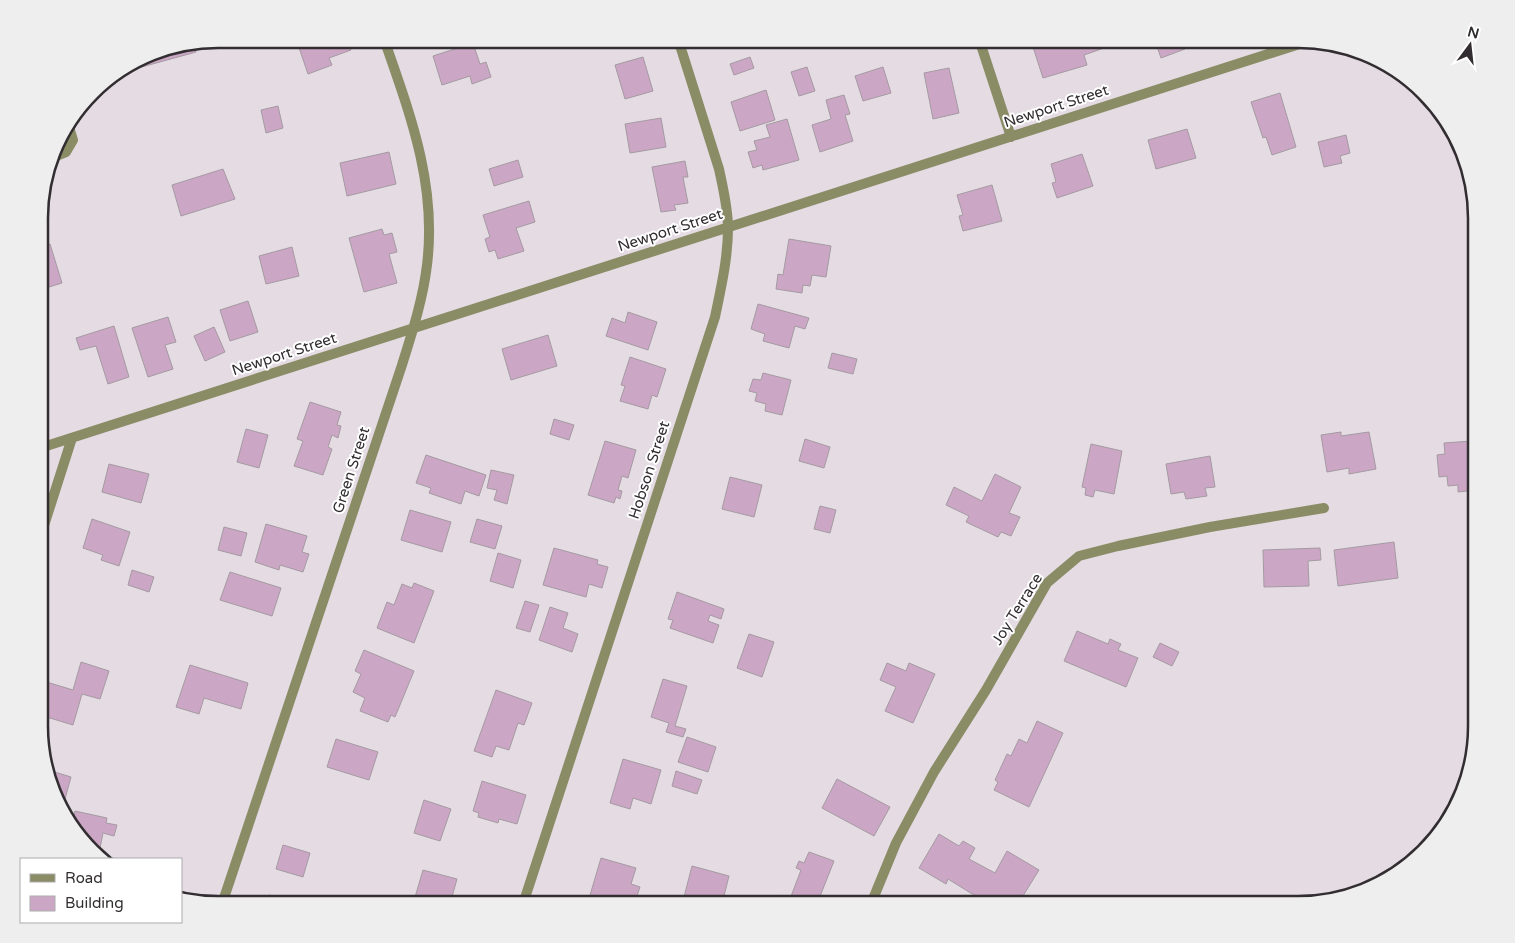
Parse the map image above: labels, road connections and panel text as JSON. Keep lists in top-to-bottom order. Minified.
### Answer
{"streets":{"street":["Newport Street","Green Street","Hobson Street","Joy Terrace"]},"crossings":[["Newport Street","Green Street"],["Newport Street","Hobson Street"]],"legend":["Road","Building"],"north":"top"}
